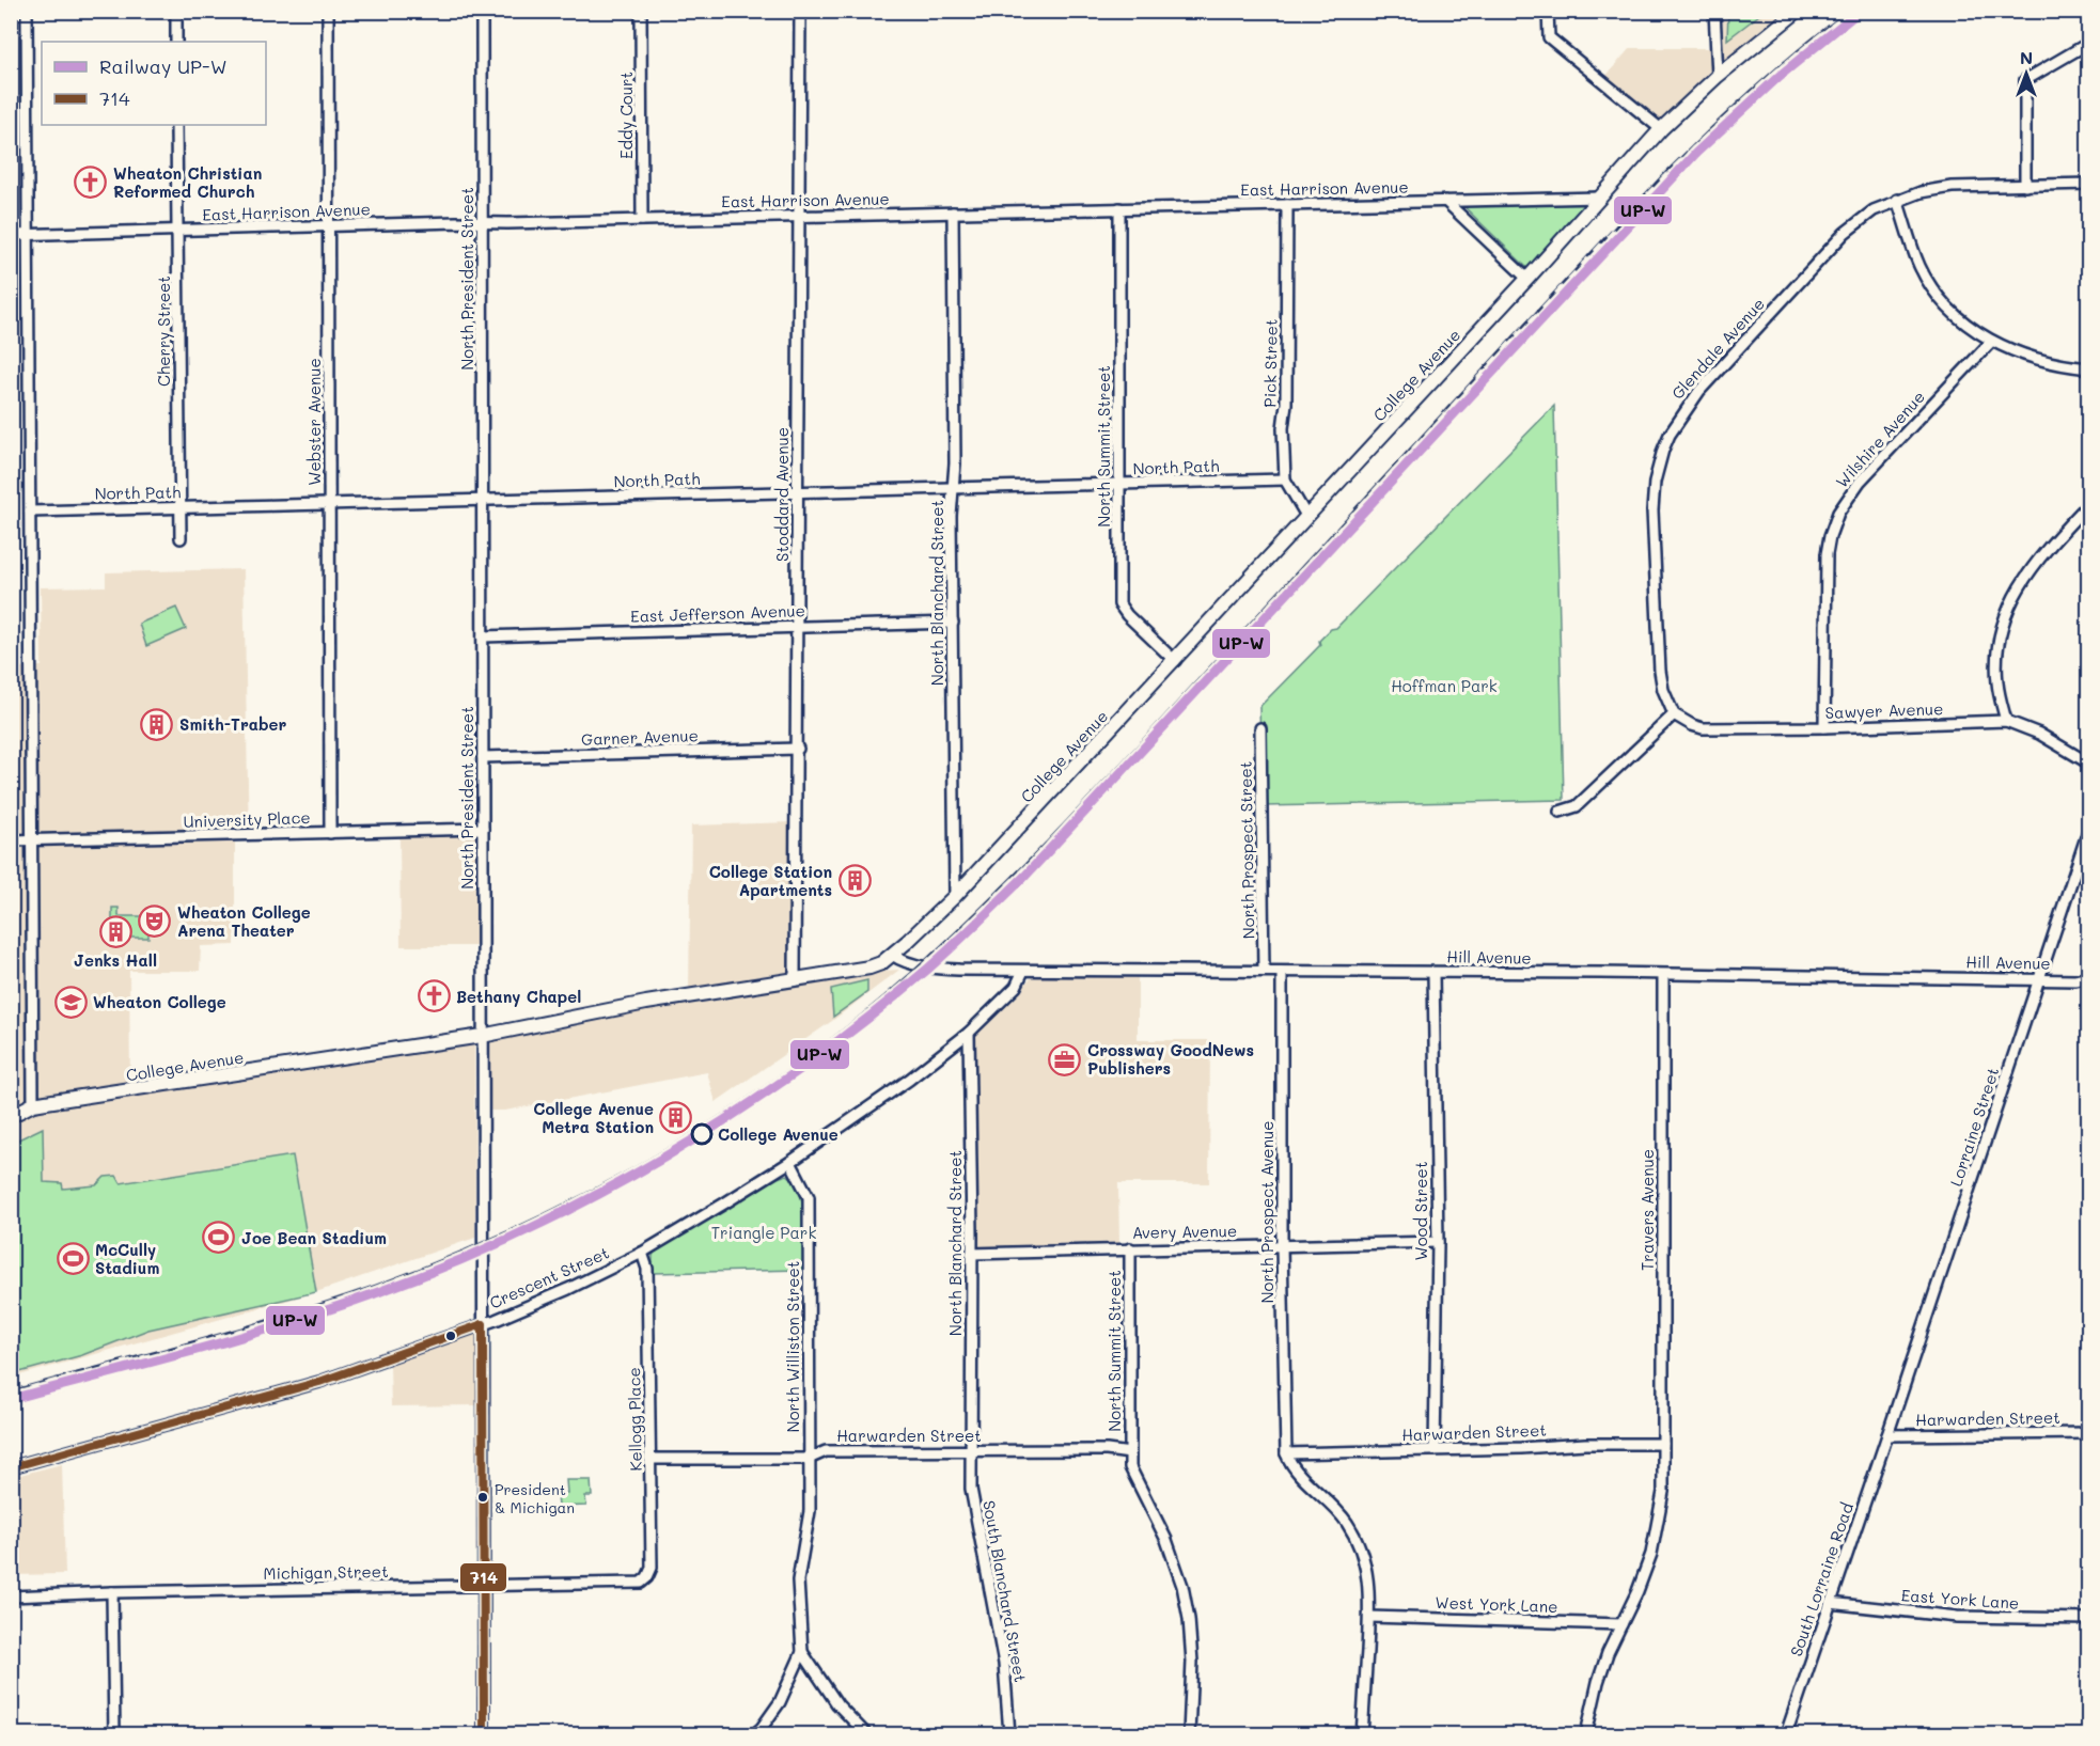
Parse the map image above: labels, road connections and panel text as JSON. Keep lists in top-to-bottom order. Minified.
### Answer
{"streets":{"street":["Eddy Court","East Harrison Avenue","North President Street","Cherry Street","Glendale Avenue","Pick Street","College Avenue","Webster Avenue","Wilshire Avenue","North Summit Street","North Path","Stoddard Avenue","North Blanchard Street","East Jefferson Avenue","Sawyer Avenue","Garner Avenue","University Place","North Prospect Street","Hill Avenue","Lorraine Street","Travers Avenue","Wood Street","North Prospect Avenue","Avery Avenue","Crescent Street","North Williston Street","Harwarden Street","Kellogg Place","Michigan Street","South Lorraine Road","South Blanchard Street","East York Lane","West York Lane"]},"crossings":[["Eddy Court","East Harrison Avenue"],["East Harrison Avenue","North President Street"],["East Harrison Avenue","Cherry Street"],["East Harrison Avenue","Pick Street"],["East Harrison Avenue","College Avenue"],["East Harrison Avenue","Webster Avenue"],["East Harrison Avenue","North Summit Street"],["East Harrison Avenue","Stoddard Avenue"],["East Harrison Avenue","North Blanchard Street"],["North President Street","College Avenue"],["North President Street","North Path"],["North President Street","East Jefferson Avenue"],["North President Street","Garner Avenue"],["North President Street","University Place"],["North President Street","Crescent Street"],["North President Street","Michigan Street"],["Cherry Street","North Path"],["Glendale Avenue","Sawyer Avenue"],["Pick Street","College Avenue"],["Pick Street","North Path"],["College Avenue","North Summit Street"],["College Avenue","Stoddard Avenue"],["College Avenue","North Blanchard Street"],["College Avenue","Hill Avenue"],["Webster Avenue","North Path"],["Webster Avenue","University Place"],["Wilshire Avenue","Sawyer Avenue"],["North Summit Street","North Path"],["North Summit Street","Avery Avenue"],["North Summit Street","Harwarden Street"],["North Path","Stoddard Avenue"],["North Path","North Blanchard Street"],["Stoddard Avenue","East Jefferson Avenue"],["Stoddard Avenue","Garner Avenue"],["North Blanchard Street","East Jefferson Avenue"],["North Blanchard Street","Avery Avenue"],["North Blanchard Street","Crescent Street"],["North Blanchard Street","Harwarden Street"],["North Blanchard Street","South Blanchard Street"],["North Prospect Street","Hill Avenue"],["Hill Avenue","Lorraine Street"],["Hill Avenue","Travers Avenue"],["Hill Avenue","Wood Street"],["Hill Avenue","North Prospect Avenue"],["Hill Avenue","Crescent Street"],["Lorraine Street","Harwarden Street"],["Lorraine Street","South Lorraine Road"],["Travers Avenue","Harwarden Street"],["Travers Avenue","West York Lane"],["Wood Street","Avery Avenue"],["Wood Street","Harwarden Street"],["North Prospect Avenue","Avery Avenue"],["North Prospect Avenue","Harwarden Street"],["Crescent Street","North Williston Street"],["Crescent Street","Kellogg Place"],["North Williston Street","Harwarden Street"],["Harwarden Street","Kellogg Place"],["Harwarden Street","South Lorraine Road"],["Harwarden Street","South Blanchard Street"],["Kellogg Place","Michigan Street"],["South Lorraine Road","East York Lane"]],"parks":["Hoffman Park","Triangle Park"],"places":{"church":["Wheaton Christian Reformed Church","Bethany Chapel"],"building":["Smith-Traber","College Station Apartments","Jenks Hall","College Avenue Metra Station"],"theatre":["Wheaton College Arena Theater"],"school or university":["Wheaton College"],"office":["Crossway GoodNews Publishers"],"other":["College Avenue","President & Michigan"],"sports":["Joe Bean Stadium","McCully Stadium"]},"lines":["rail line UP-W","transit line 714"],"legend":["Railway UP-W","714"],"north":"top"}
